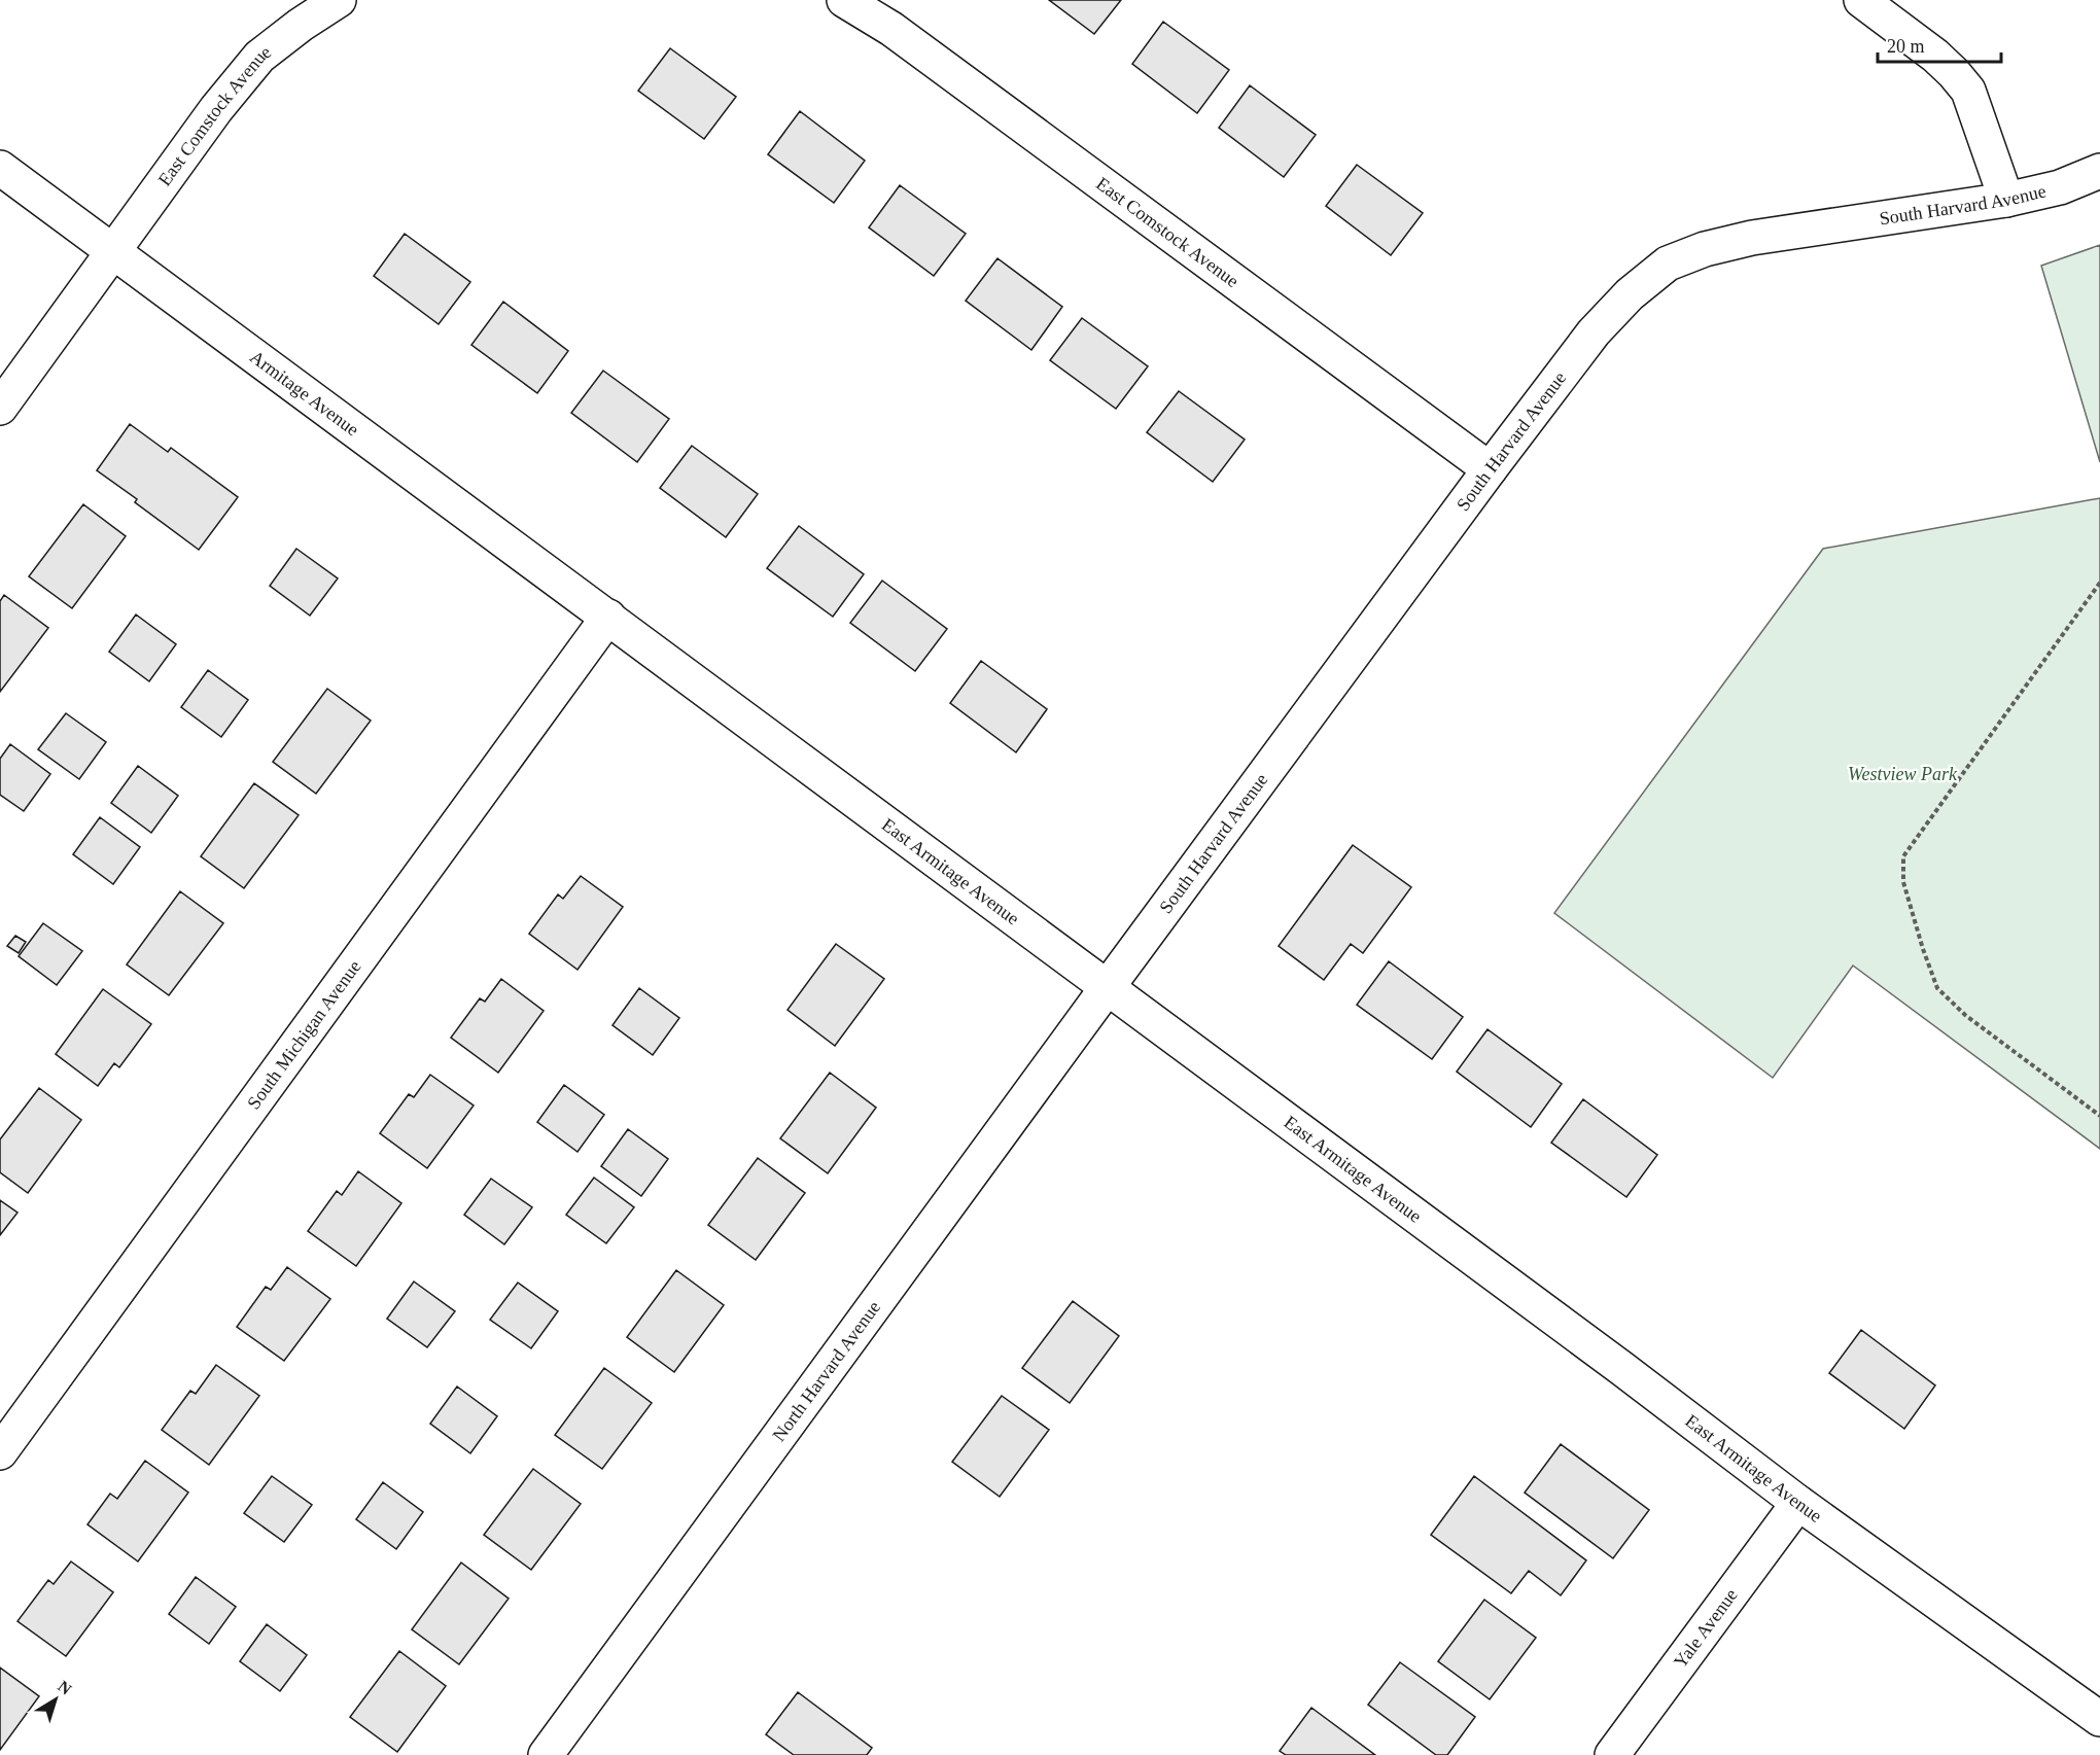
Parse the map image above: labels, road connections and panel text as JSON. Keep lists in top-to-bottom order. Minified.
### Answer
{"streets":{"street":["East Comstock Avenue","South Harvard Avenue","Armitage Avenue","East Armitage Avenue","South Michigan Avenue","North Harvard Avenue","Yale Avenue"]},"crossings":[["East Comstock Avenue","South Harvard Avenue"],["East Comstock Avenue","Armitage Avenue"],["South Harvard Avenue","East Armitage Avenue"],["South Harvard Avenue","North Harvard Avenue"],["Armitage Avenue","East Armitage Avenue"],["Armitage Avenue","South Michigan Avenue"],["East Armitage Avenue","South Michigan Avenue"],["East Armitage Avenue","North Harvard Avenue"],["East Armitage Avenue","Yale Avenue"]],"parks":["Westview Park"],"scale_bar":"20 m","north":"top right"}
